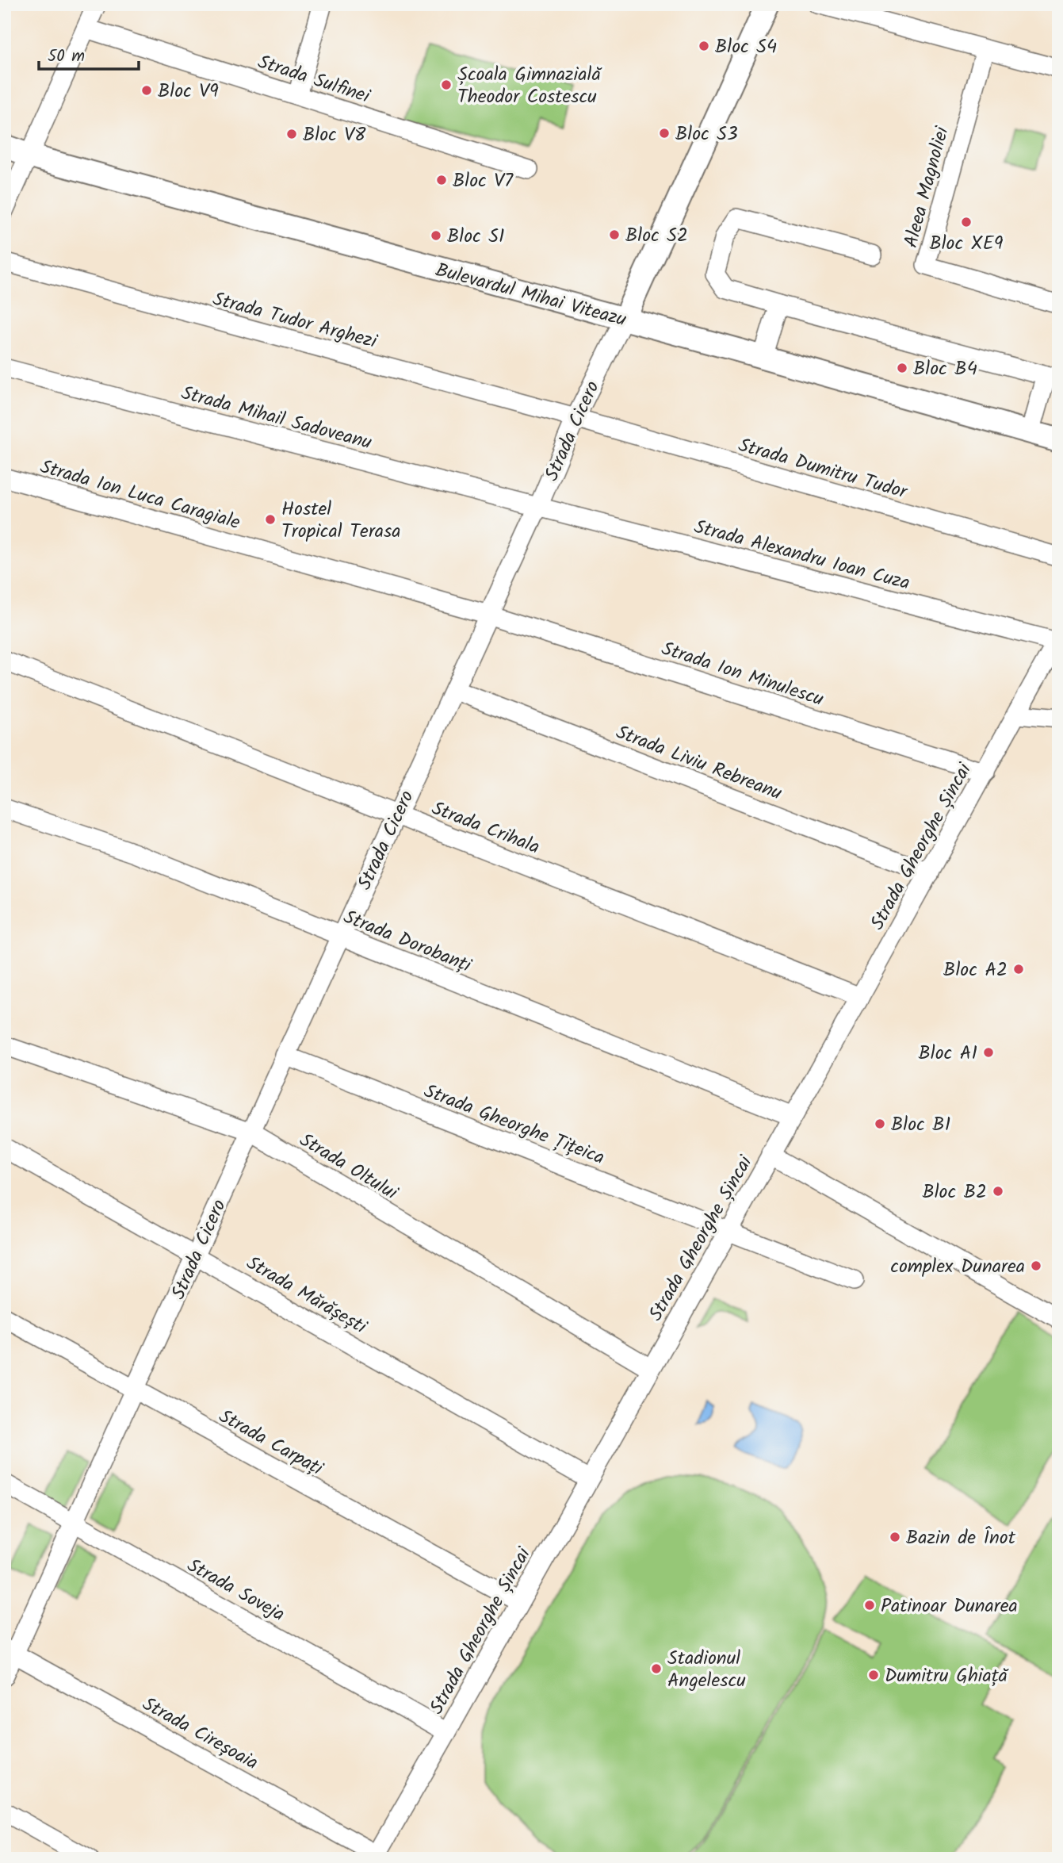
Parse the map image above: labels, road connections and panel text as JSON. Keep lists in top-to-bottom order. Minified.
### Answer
{"streets":{"main road":["Bulevardul Mihai Viteazu","Strada Cicero"],"street":["Strada Sulfinei","Aleea Magnoliei","Strada Tudor Arghezi","Strada Mihail Sadoveanu","Strada Dumitru Tudor","Strada Ion Luca Caragiale","Strada Alexandru Ioan Cuza","Strada Ion Minulescu","Strada Liviu Rebreanu","Strada Crihala","Strada Gheorghe Șincai","Strada Dorobanți","Strada Gheorghe Țițeica","Strada Oltului","Strada Mărășești","Strada Carpați","Strada Soveja","Strada Cireșoaia"]},"crossings":[["Bulevardul Mihai Viteazu","Strada Cicero"],["Strada Tudor Arghezi","Strada Cicero"],["Strada Tudor Arghezi","Strada Dumitru Tudor"],["Strada Mihail Sadoveanu","Strada Cicero"],["Strada Mihail Sadoveanu","Strada Alexandru Ioan Cuza"],["Strada Cicero","Strada Dumitru Tudor"],["Strada Cicero","Strada Ion Luca Caragiale"],["Strada Cicero","Strada Alexandru Ioan Cuza"],["Strada Cicero","Strada Ion Minulescu"],["Strada Cicero","Strada Liviu Rebreanu"],["Strada Cicero","Strada Crihala"],["Strada Cicero","Strada Dorobanți"],["Strada Cicero","Strada Gheorghe Țițeica"],["Strada Cicero","Strada Oltului"],["Strada Cicero","Strada Mărășești"],["Strada Cicero","Strada Carpați"],["Strada Cicero","Strada Soveja"],["Strada Cicero","Strada Cireșoaia"],["Strada Ion Luca Caragiale","Strada Ion Minulescu"],["Strada Alexandru Ioan Cuza","Strada Gheorghe Șincai"],["Strada Ion Minulescu","Strada Gheorghe Șincai"],["Strada Liviu Rebreanu","Strada Gheorghe Șincai"],["Strada Crihala","Strada Gheorghe Șincai"],["Strada Gheorghe Șincai","Strada Dorobanți"],["Strada Gheorghe Șincai","Strada Gheorghe Țițeica"],["Strada Gheorghe Șincai","Strada Oltului"],["Strada Gheorghe Șincai","Strada Mărășești"],["Strada Gheorghe Șincai","Strada Carpați"],["Strada Gheorghe Șincai","Strada Soveja"],["Strada Gheorghe Șincai","Strada Cireșoaia"]],"places":["Bloc S4","Școala Gimnazială Theodor Costescu","Bloc V9","Bloc S3","Bloc V8","Bloc V7","Bloc XE9","Bloc S2","Bloc S1","Bloc B4","Hostel Tropical Terasa","Bloc A2","Bloc A1","Bloc B1","Bloc B2","complex Dunarea","Bazin de Înot","Patinoar Dunarea","Stadionul Angelescu","Dumitru Ghiață"],"scale_bar":"50 m"}
